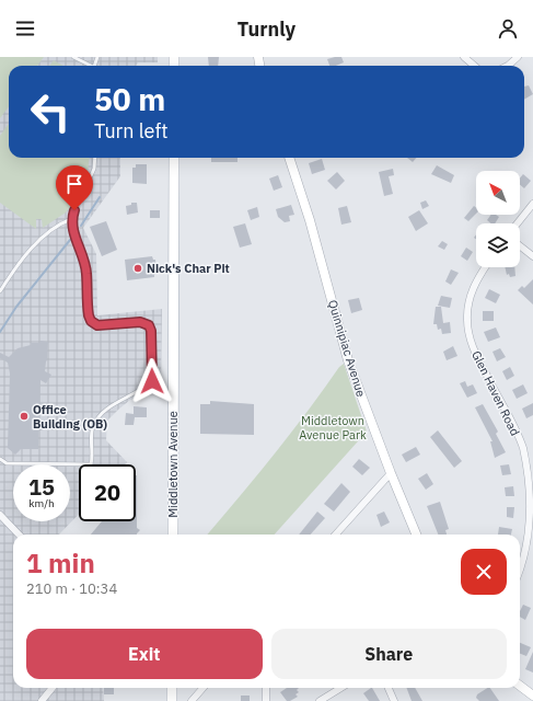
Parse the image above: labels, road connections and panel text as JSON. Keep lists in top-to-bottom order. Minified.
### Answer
{"streets":{"main road":["Quinnipiac Avenue","Middletown Avenue"],"street":["Glen Haven Road"]},"parks":["Middletown Avenue Park"],"places":["Nick's Char Pit","Office Building (OB)"],"north":"top left","page":{"header":"Turnly","turn":["50 m","Turn left"],"speed":"15 km/h","limit":"20","heading":["1 min","210 m · 10:34"],"buttons":["Exit","Share"]}}
